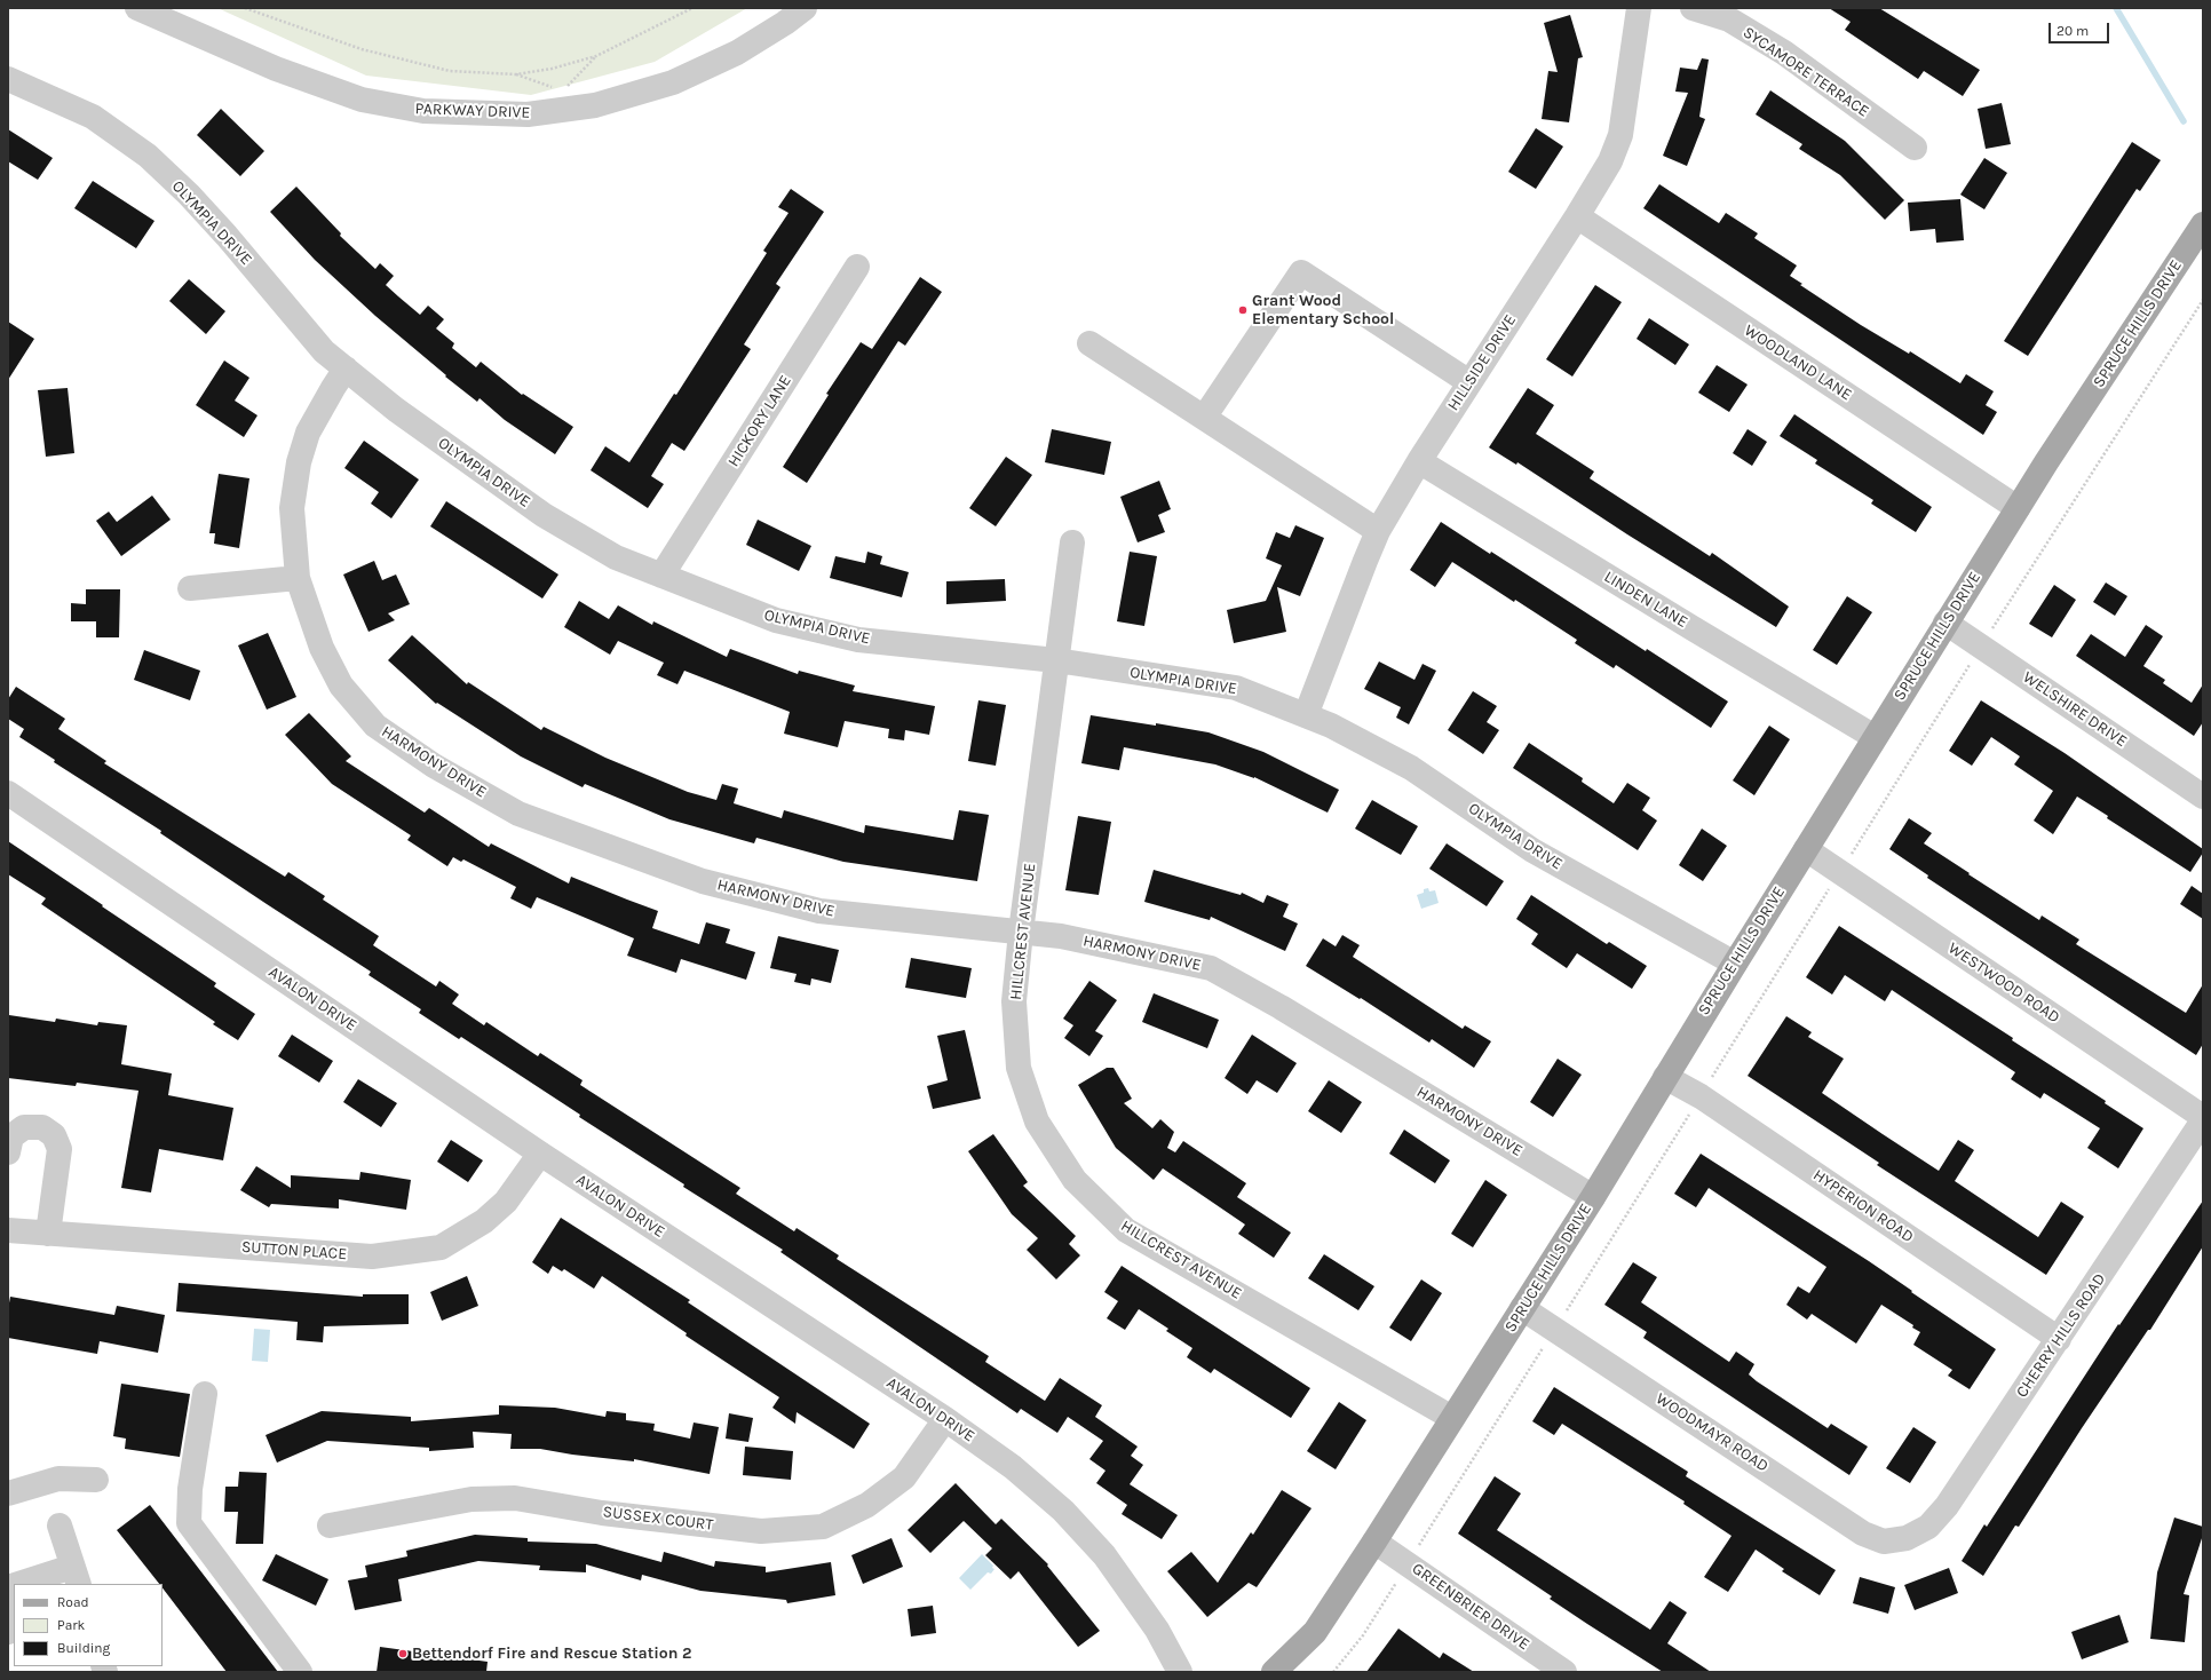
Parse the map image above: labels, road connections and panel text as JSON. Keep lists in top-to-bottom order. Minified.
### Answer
{"streets":{"main road":["SPRUCE HILLS DRIVE"],"street":["SYCAMORE TERRACE","PARKWAY DRIVE","OLYMPIA DRIVE","HILLSIDE DRIVE","WOODLAND LANE","HICKORY LANE","LINDEN LANE","WELSHIRE DRIVE","HARMONY DRIVE","HILLCREST AVENUE","WESTWOOD ROAD","AVALON DRIVE","HYPERION ROAD","SUTTON PLACE","CHERRY HILLS ROAD","WOODMAYR ROAD","SUSSEX COURT","GREENBRIER DRIVE"]},"crossings":[["OLYMPIA DRIVE","SPRUCE HILLS DRIVE"],["OLYMPIA DRIVE","HILLSIDE DRIVE"],["OLYMPIA DRIVE","HICKORY LANE"],["OLYMPIA DRIVE","HARMONY DRIVE"],["OLYMPIA DRIVE","HILLCREST AVENUE"],["SPRUCE HILLS DRIVE","WOODLAND LANE"],["SPRUCE HILLS DRIVE","LINDEN LANE"],["SPRUCE HILLS DRIVE","WELSHIRE DRIVE"],["SPRUCE HILLS DRIVE","HARMONY DRIVE"],["SPRUCE HILLS DRIVE","HILLCREST AVENUE"],["SPRUCE HILLS DRIVE","WESTWOOD ROAD"],["SPRUCE HILLS DRIVE","HYPERION ROAD"],["SPRUCE HILLS DRIVE","WOODMAYR ROAD"],["SPRUCE HILLS DRIVE","GREENBRIER DRIVE"],["HILLSIDE DRIVE","WOODLAND LANE"],["HILLSIDE DRIVE","LINDEN LANE"],["HARMONY DRIVE","HILLCREST AVENUE"],["AVALON DRIVE","SUTTON PLACE"],["AVALON DRIVE","SUSSEX COURT"],["HYPERION ROAD","CHERRY HILLS ROAD"],["CHERRY HILLS ROAD","WOODMAYR ROAD"]],"places":["Grant Wood Elementary School","Bettendorf Fire and Rescue Station 2"],"legend":["Road","Park","Building"],"scale_bar":"20 m"}
